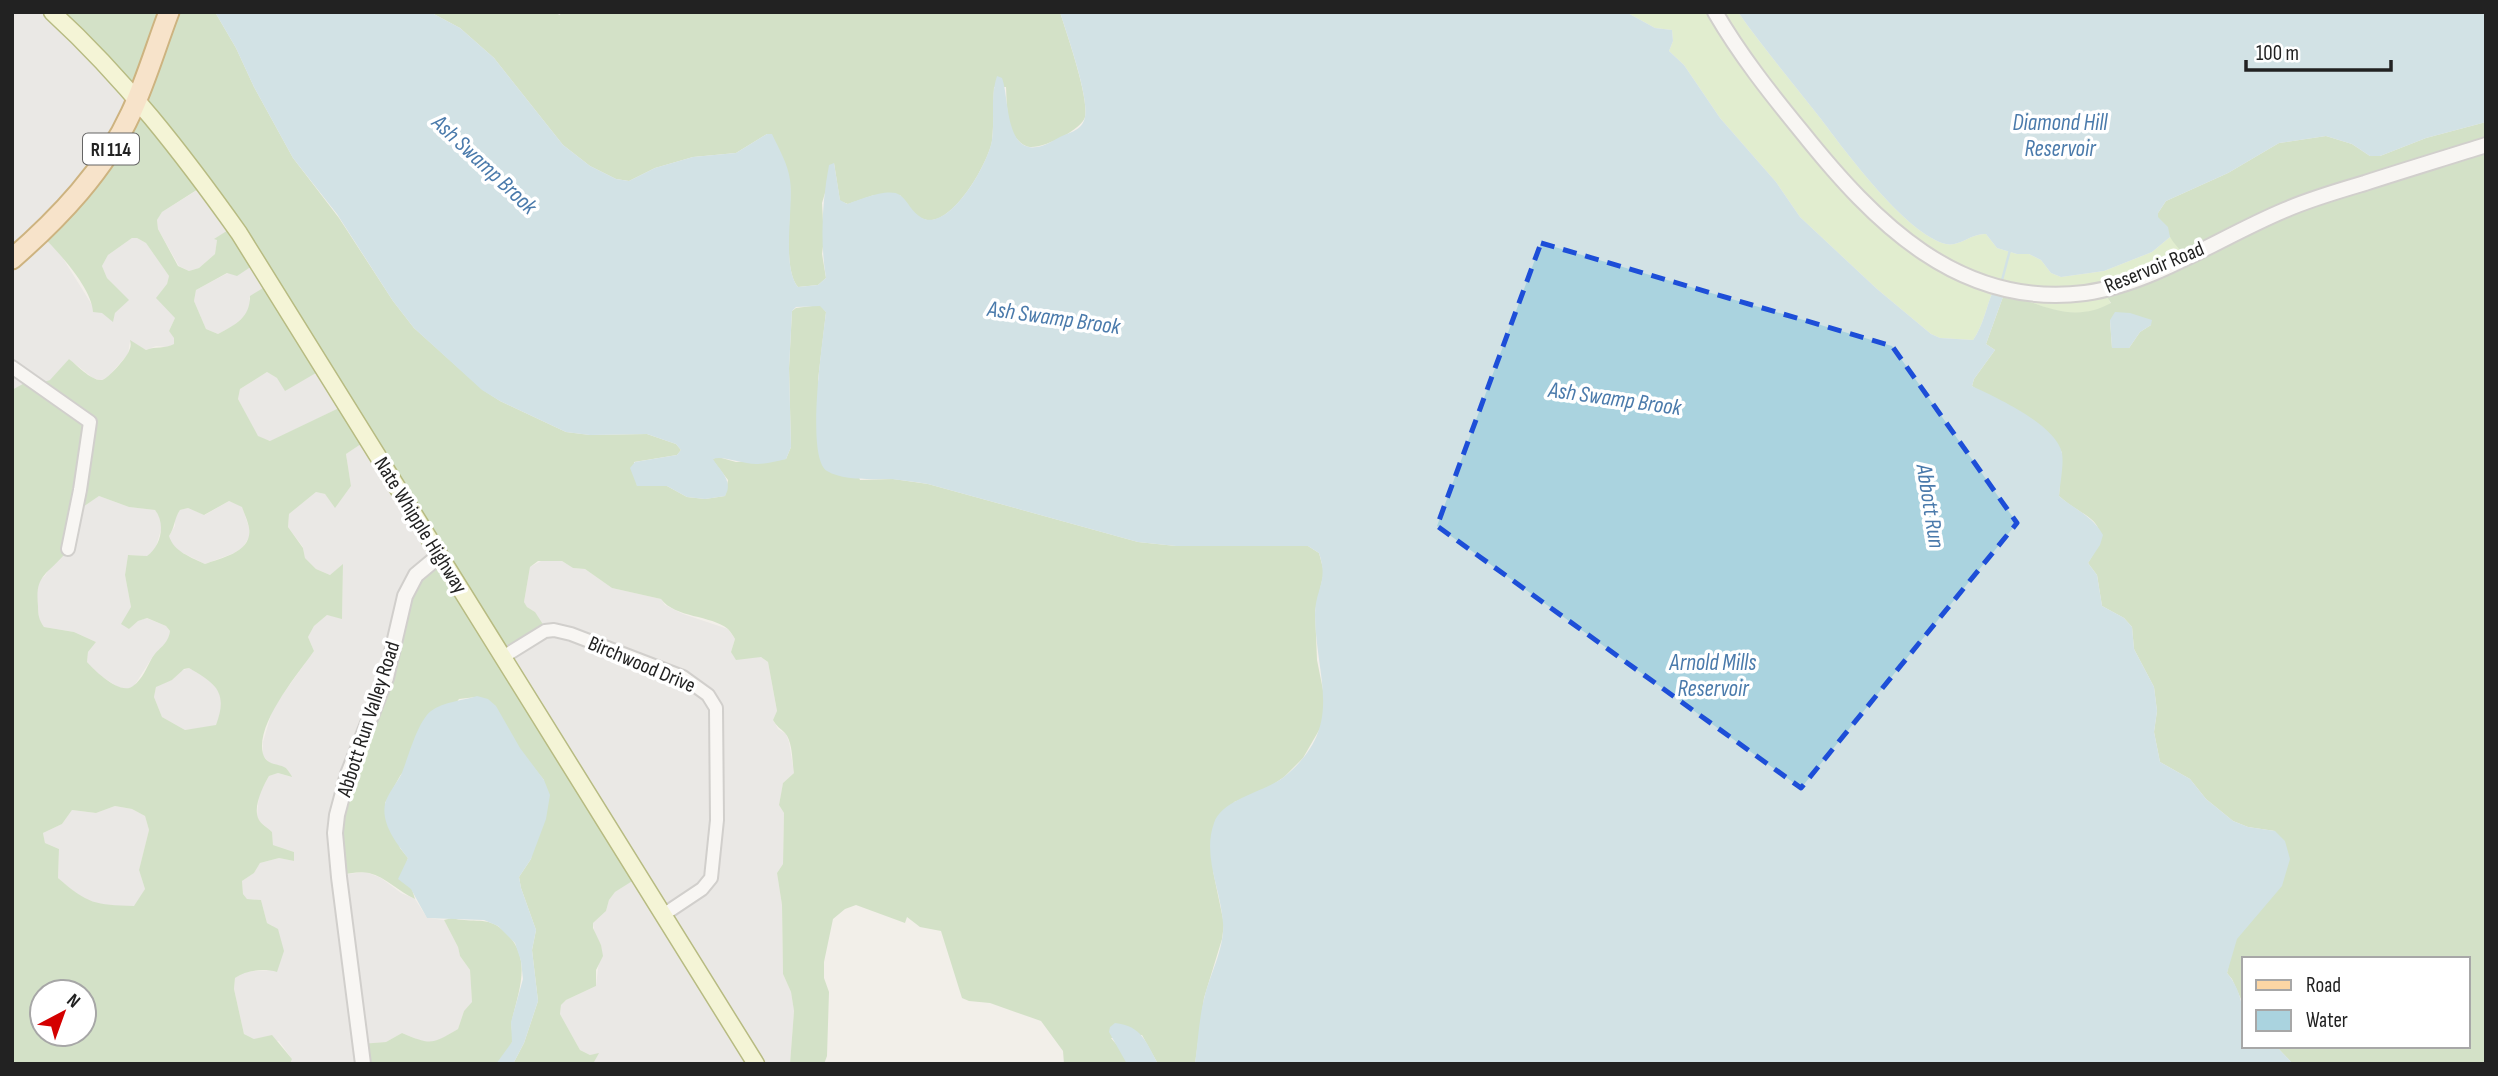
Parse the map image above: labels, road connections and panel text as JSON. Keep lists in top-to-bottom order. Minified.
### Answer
{"streets":{"main road":["RI 114","Nate Whipple Highway"],"street":["Reservoir Road","Birchwood Drive","Abbott Run Valley Road"]},"crossings":[["RI 114","Nate Whipple Highway"],["Nate Whipple Highway","Birchwood Drive"],["Nate Whipple Highway","Abbott Run Valley Road"]],"water":["Diamond Hill Reservoir","Ash Swamp Brook","Abbott Run","Arnold Mills Reservoir"],"legend":["Road","Water"],"scale_bar":"100 m","north":"top right"}
